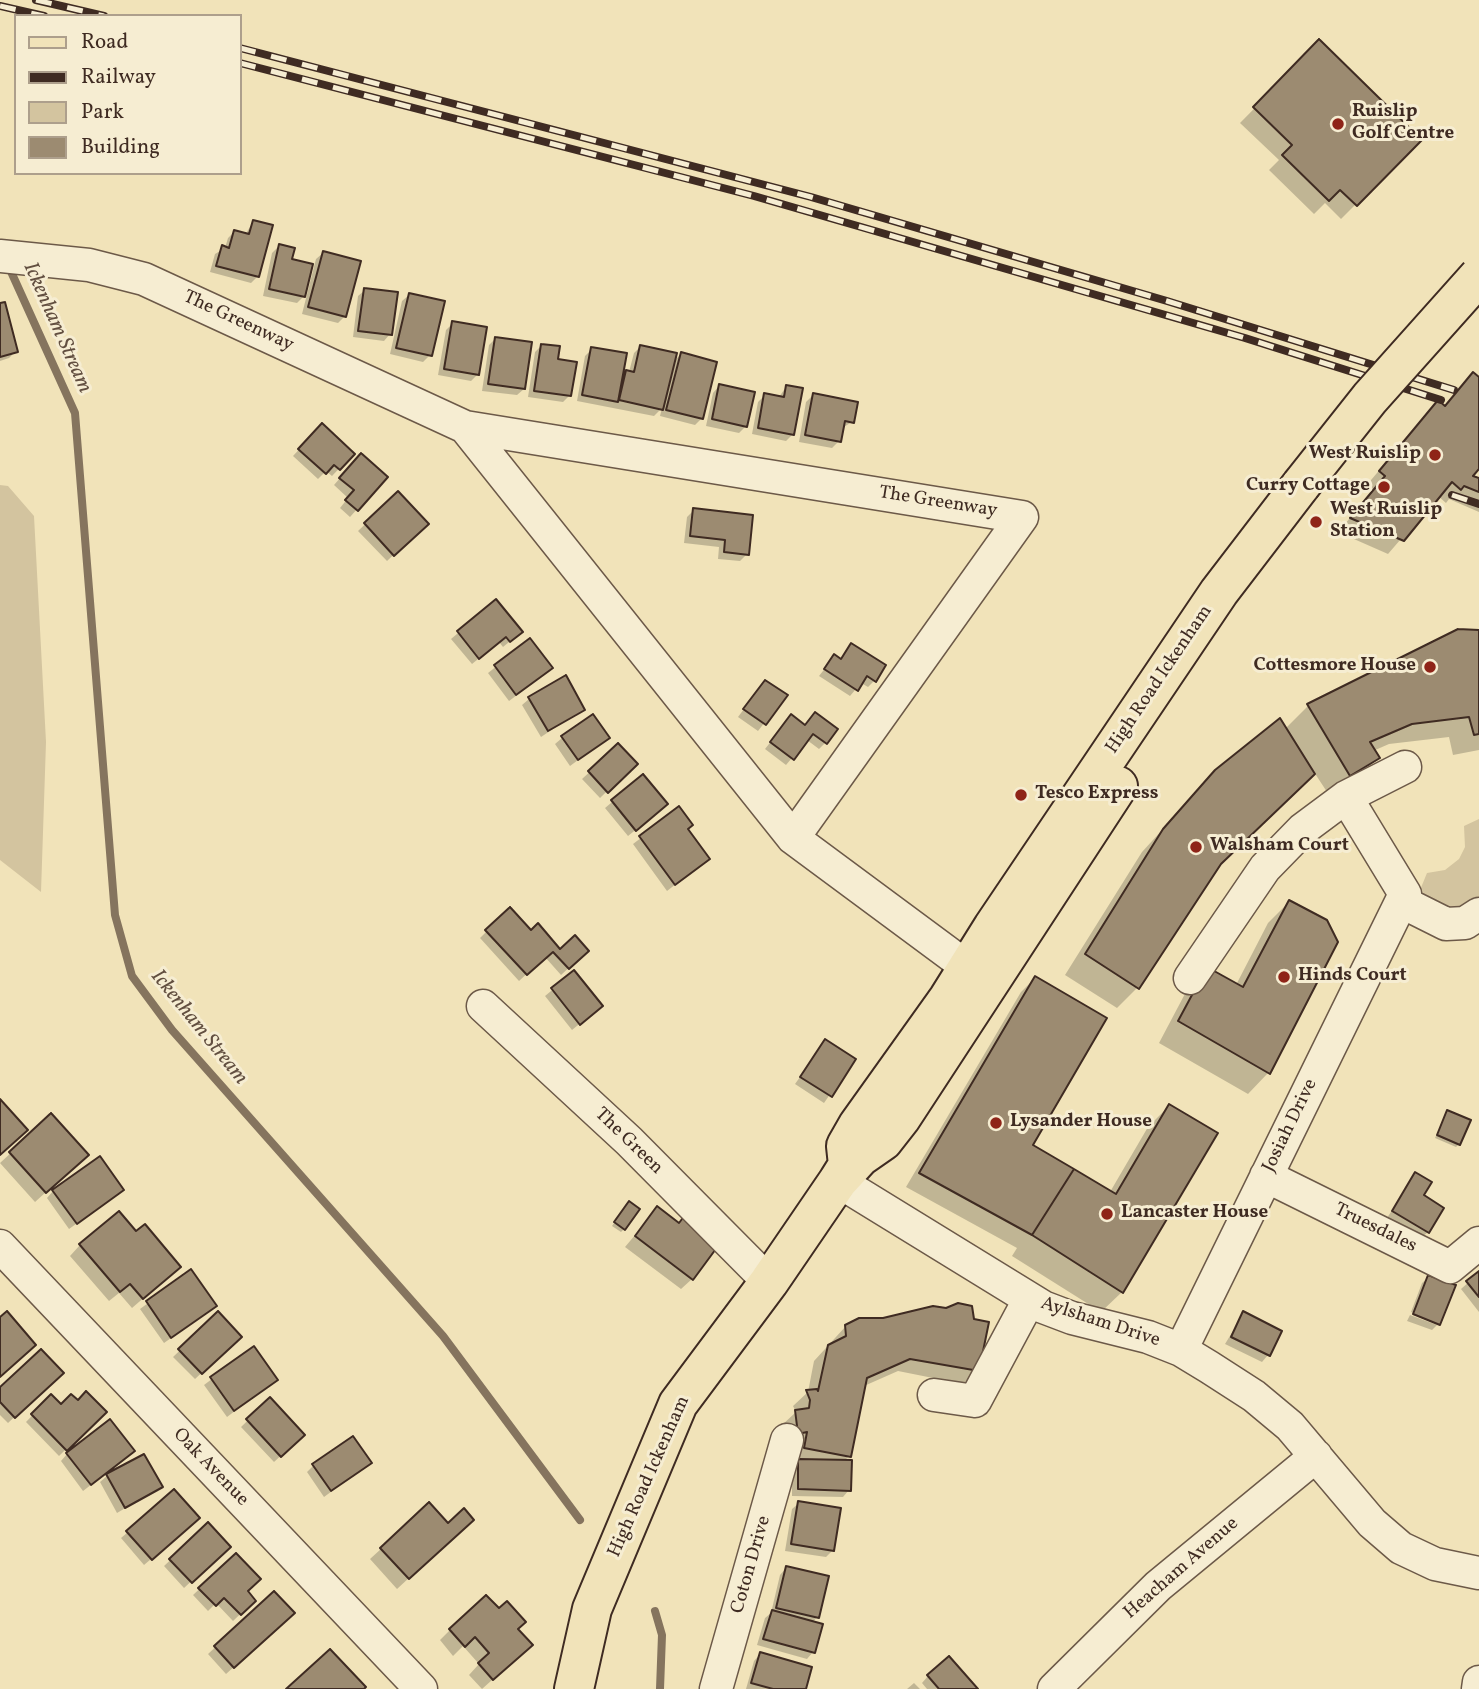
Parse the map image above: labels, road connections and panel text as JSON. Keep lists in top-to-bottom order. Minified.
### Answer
{"streets":{"main road":["High Road Ickenham"],"street":["The Greenway","Josiah Drive","The Green","Truesdales","Aylsham Drive","Oak Avenue","Coton Drive","Heacham Avenue"]},"crossings":[["The Greenway","High Road Ickenham"],["High Road Ickenham","The Green"],["High Road Ickenham","Aylsham Drive"],["Josiah Drive","Truesdales"],["Josiah Drive","Aylsham Drive"],["Aylsham Drive","Heacham Avenue"]],"water":["Ickenham Stream"],"places":["Ruislip Golf Centre","West Ruislip","Curry Cottage","West Ruislip Station","Cottesmore House","Tesco Express","Walsham Court","Hinds Court","Lysander House","Lancaster House"],"legend":["Road","Railway","Park","Building"]}
